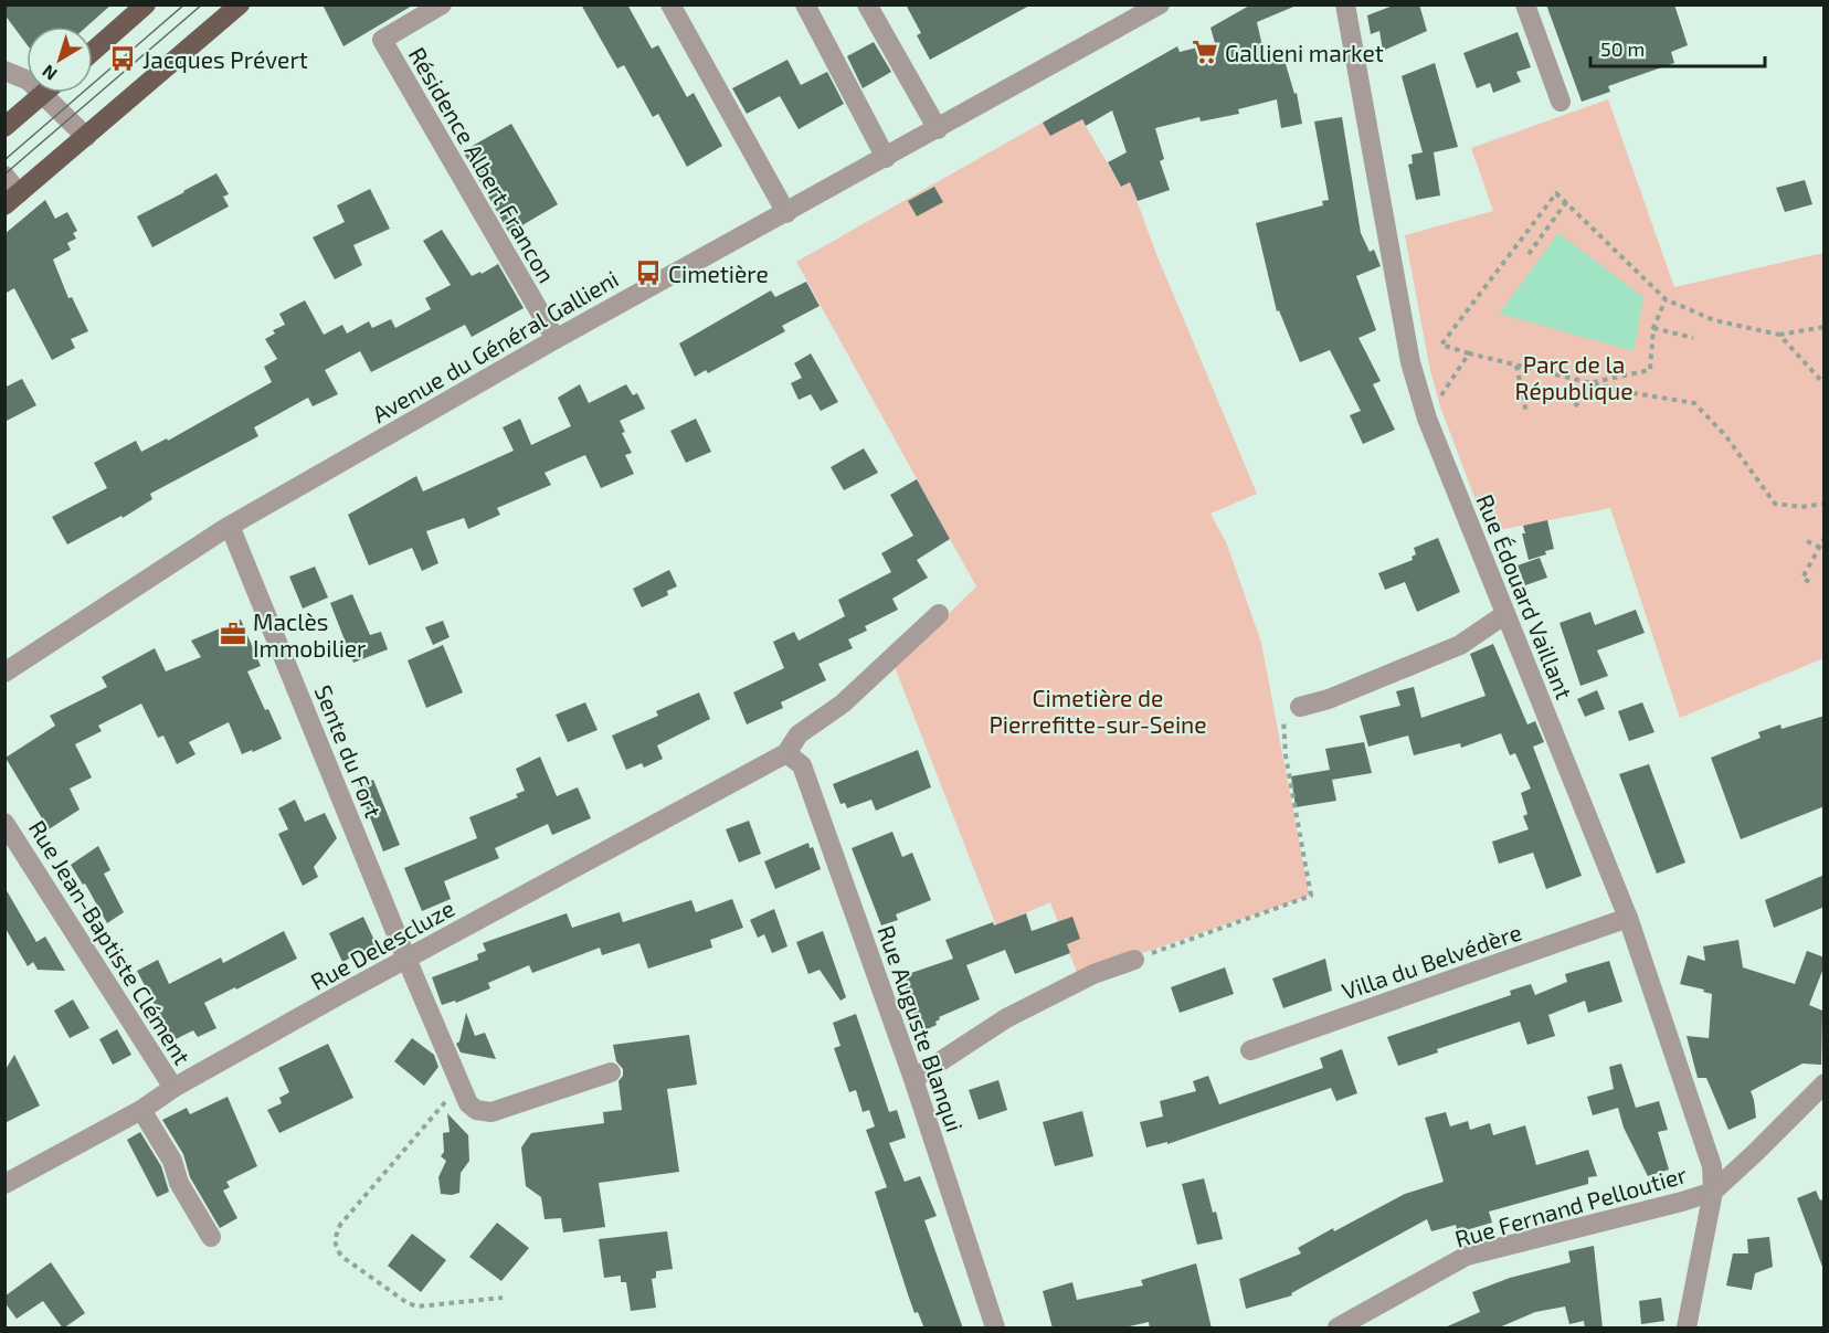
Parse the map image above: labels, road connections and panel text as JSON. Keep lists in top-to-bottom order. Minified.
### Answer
{"streets":{"street":["Résidence Albert Francon","Avenue du Général Gallieni","Rue Édouard Vaillant","Sente du Fort","Rue Jean-Baptiste Clément","Rue Delescluze","Villa du Belvédère","Rue Auguste Blanqui","Rue Fernand Pelloutier"]},"crossings":[["Résidence Albert Francon","Avenue du Général Gallieni"],["Avenue du Général Gallieni","Sente du Fort"],["Rue Édouard Vaillant","Villa du Belvédère"],["Rue Édouard Vaillant","Rue Fernand Pelloutier"],["Sente du Fort","Rue Delescluze"],["Rue Jean-Baptiste Clément","Rue Delescluze"],["Rue Delescluze","Rue Auguste Blanqui"]],"parks":["Parc de la République","Cimetière de Pierrefitte-sur-Seine"],"places":{"supermarket":["Gallieni market"],"bus stop":["Jacques Prévert","Cimetière"],"office":["Maclès Immobilier"]},"scale_bar":"50 m","north":"bottom left"}
